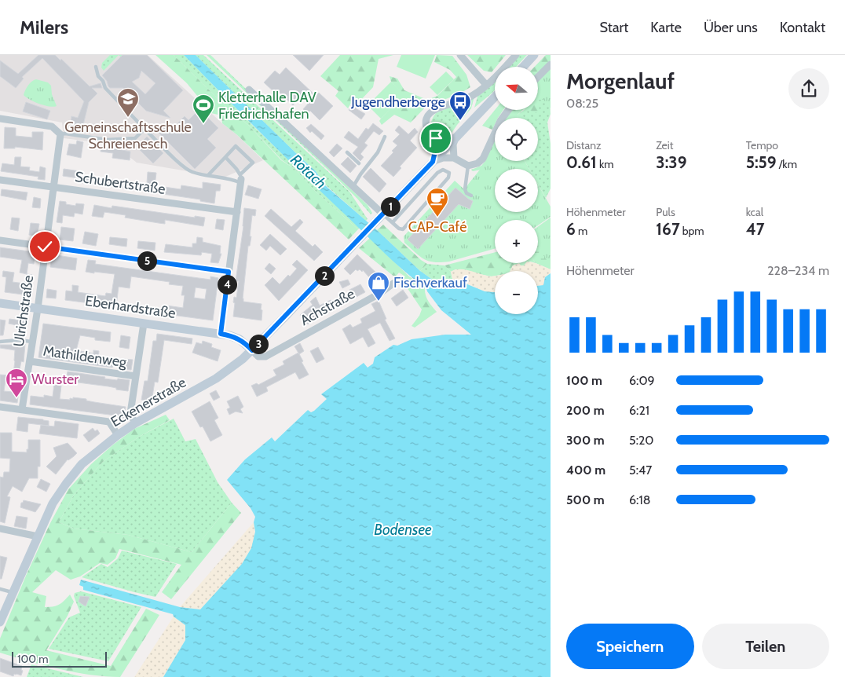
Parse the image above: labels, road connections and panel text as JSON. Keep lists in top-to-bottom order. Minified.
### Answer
{"streets":{"main road":["Eberhardstraße","Eckenerstraße"],"street":["Schubertstraße","Achstraße","Ulrichstraße","Mathildenweg"]},"crossings":[["Schubertstraße","Ulrichstraße"],["Eberhardstraße","Achstraße"],["Eberhardstraße","Ulrichstraße"],["Eberhardstraße","Eckenerstraße"],["Achstraße","Eckenerstraße"],["Ulrichstraße","Mathildenweg"]],"water":["Rotach","Bodensee"],"places":{"school or university":["Gemeinschaftsschule Schreienesch"],"bus stop":["Jugendherberge"],"sports":["Kletterhalle DAV Friedrichshafen"],"cafe":["CAP-Café"],"shop":["Fischverkauf"],"hotel":["Wurster"]},"scale_bar":"100 m","north":"left","page":{"header":"Milers","nav":["Start","Karte","Über uns","Kontakt"],"heading":["Morgenlauf","08:25"],"map_buttons":["+","−"],"stats":[["Distanz","0.61 km"],["Zeit","3:39"],["Tempo","5:59 /km"],["Höhenmeter","6 m"],["Puls","167 bpm"],["kcal","47"]],"pins":["1","5","2","4","3"],"chart":["Höhenmeter","228–234 m"],"list":[{"name":"100 m","note":"6:09"},{"name":"200 m","note":"6:21"},{"name":"300 m","note":"5:20"},{"name":"400 m","note":"5:47"},{"name":"500 m","note":"6:18"}],"buttons":["Speichern","Teilen"],"scale":"100 m"}}
